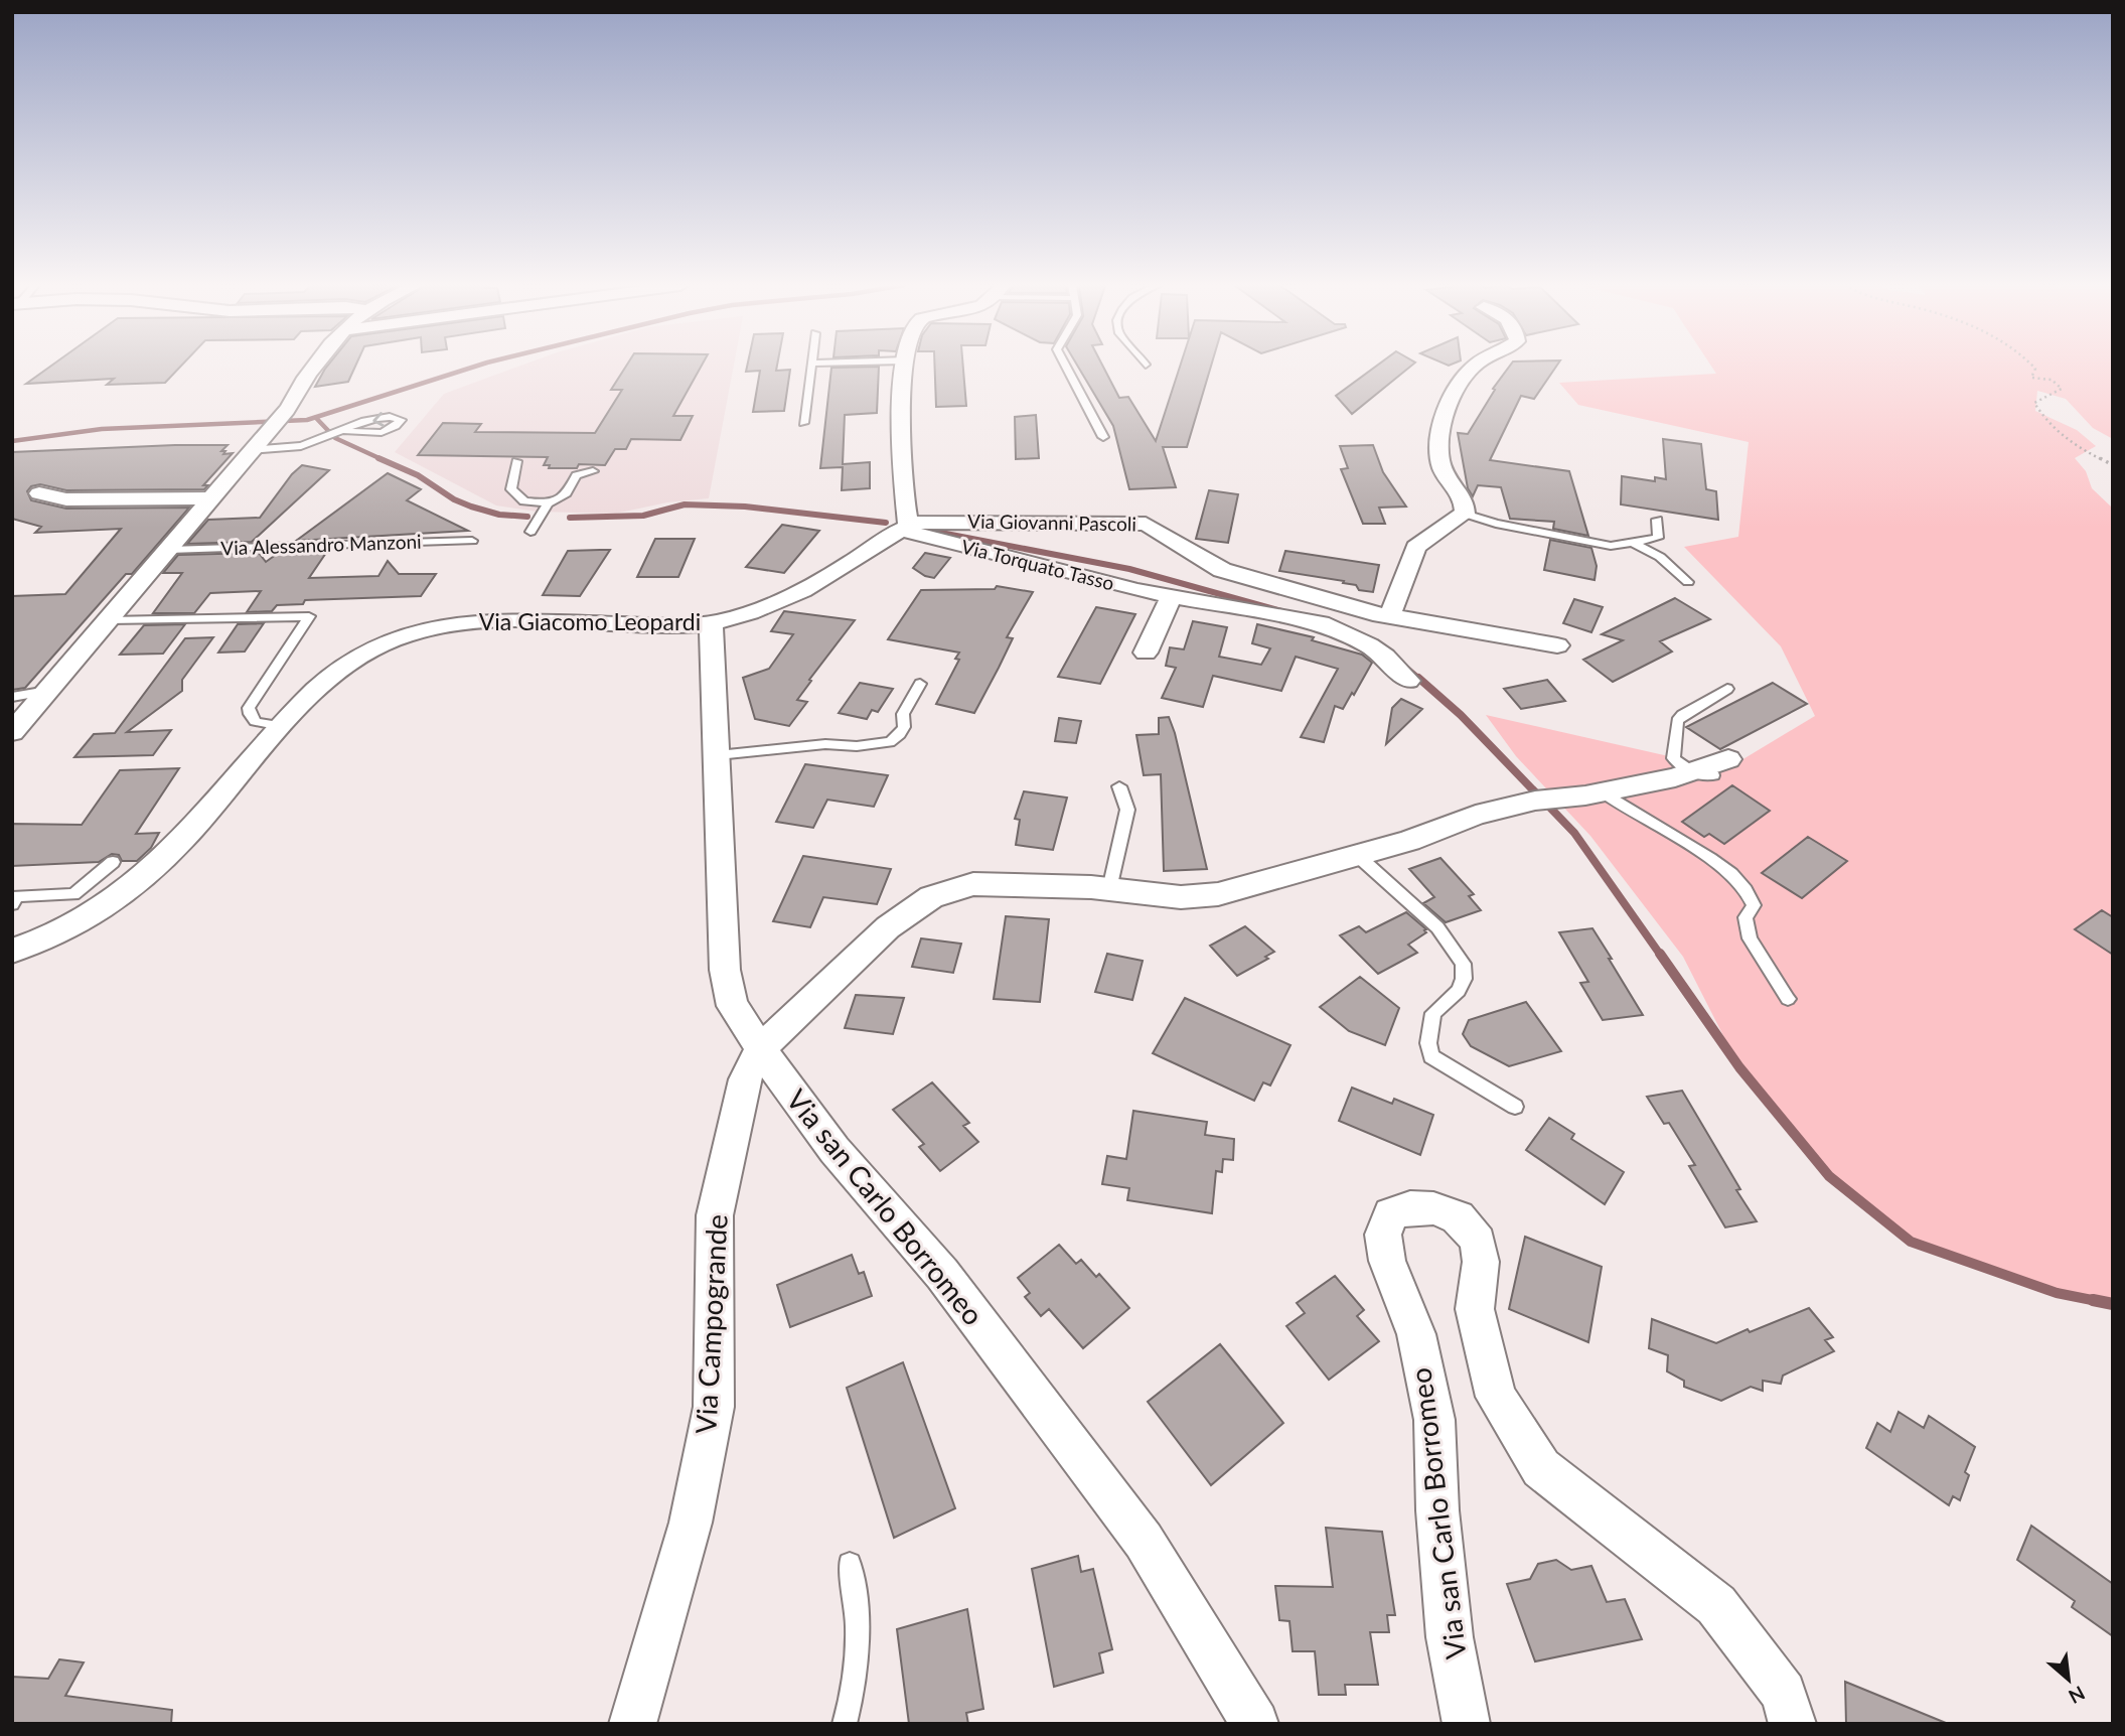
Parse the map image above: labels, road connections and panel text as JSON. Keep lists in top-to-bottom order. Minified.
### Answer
{"streets":{"street":["Via Giovanni Pascoli","Via Alessandro Manzoni","Via Torquato Tasso","Via Giacomo Leopardi","Via san Carlo Borromeo","Via Campogrande"]},"crossings":[["Via Giovanni Pascoli","Via Torquato Tasso"],["Via Giovanni Pascoli","Via Giacomo Leopardi"],["Via Torquato Tasso","Via Giacomo Leopardi"],["Via Giacomo Leopardi","Via san Carlo Borromeo"],["Via san Carlo Borromeo","Via Campogrande"]],"north":"bottom right"}
